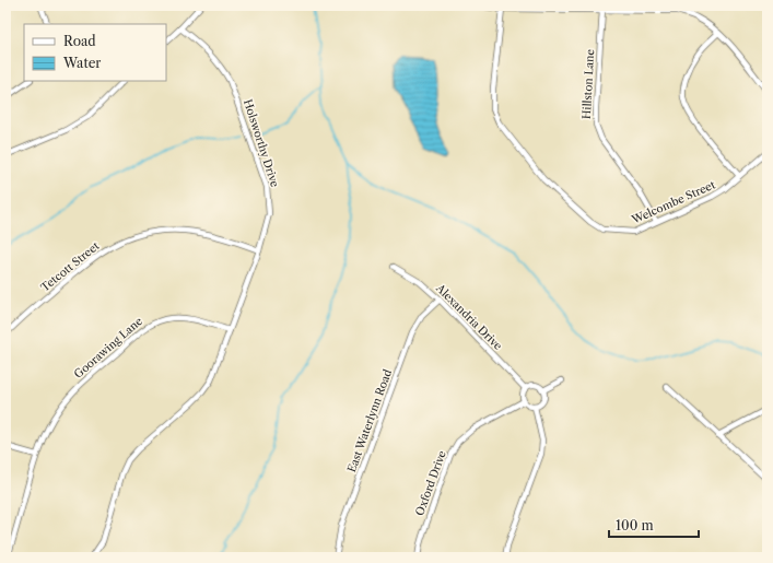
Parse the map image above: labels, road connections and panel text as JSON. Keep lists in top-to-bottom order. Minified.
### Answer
{"streets":{"street":["Hillston Lane","Holsworthy Drive","Welcombe Street","Tetcott Street","Alexandria Drive","Goorawing Lane","East Waterlynn Road","Oxford Drive"]},"crossings":[["Hillston Lane","Welcombe Street"],["Holsworthy Drive","Tetcott Street"],["Holsworthy Drive","Goorawing Lane"],["Alexandria Drive","East Waterlynn Road"],["Alexandria Drive","Oxford Drive"]],"legend":["Road","Water"],"scale_bar":"100 m"}
